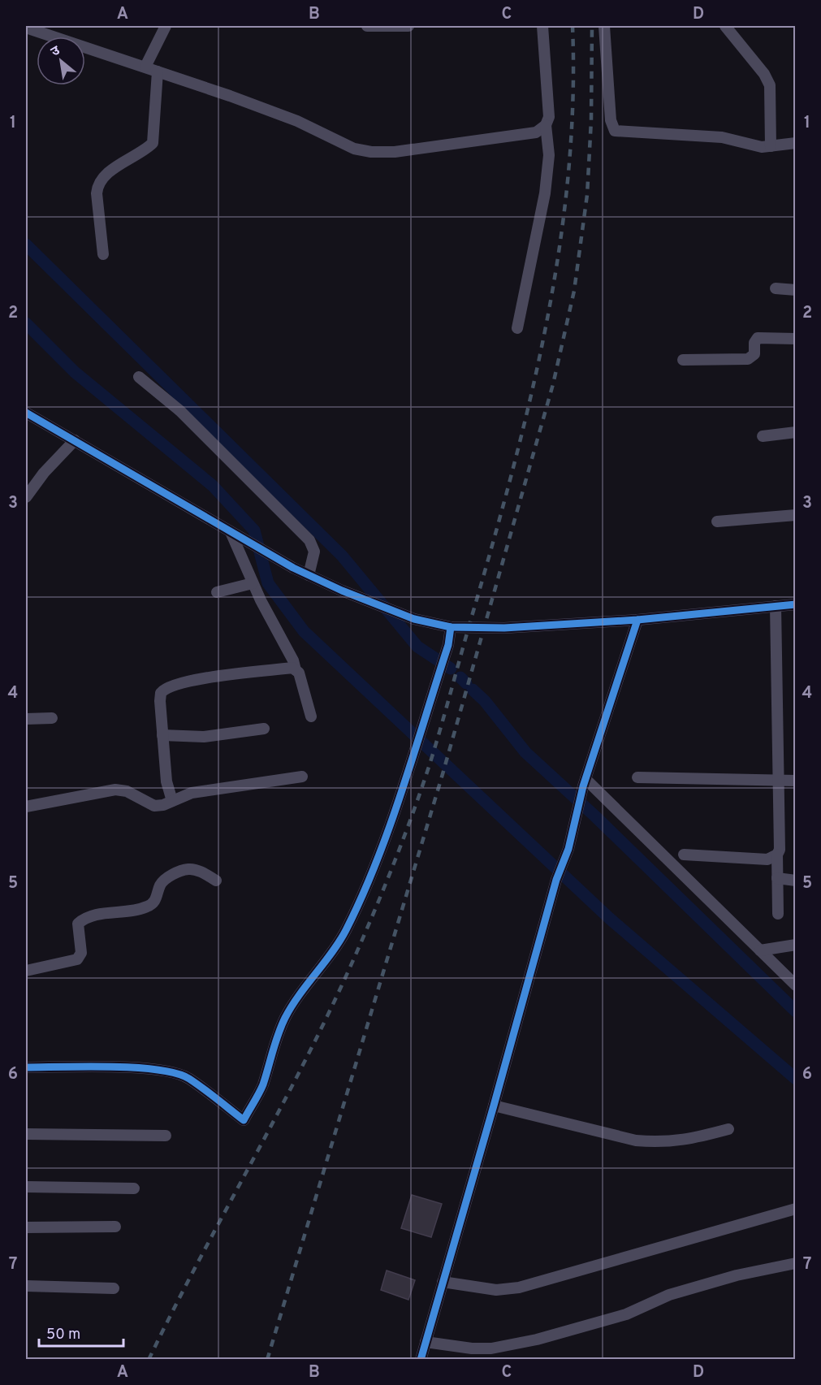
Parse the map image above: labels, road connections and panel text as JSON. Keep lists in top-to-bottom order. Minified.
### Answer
{"scale_bar":"50 m","north":"top left","grid":{"columns":["A","B","C","D"],"rows":["1","2","3","4","5","6","7"]}}
